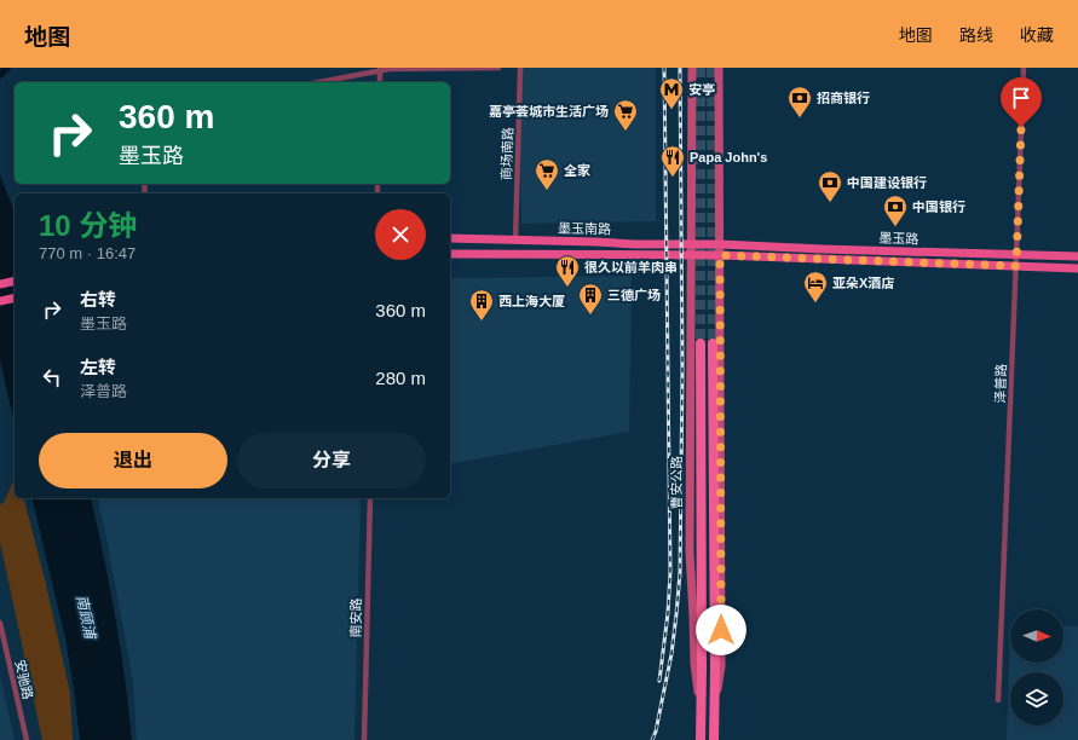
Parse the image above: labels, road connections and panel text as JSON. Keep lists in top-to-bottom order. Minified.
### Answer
{"streets":{"highway":["曹安公路"],"main road":["墨玉南路","墨玉路"],"street":["商场南路","泽普路","南安路","安驰路"]},"crossings":[["商场南路","墨玉南路"],["墨玉南路","墨玉路"],["墨玉南路","曹安公路"],["墨玉路","泽普路"]],"water":["南顾浦"],"places":{"metro station":["安亭"],"bank":["招商银行","中国建设银行","中国银行"],"supermarket":["嘉亭荟城市生活广场","全家"],"restaurant":["Papa John's","很久以前羊肉串"],"hotel":["亚朵X酒店"],"building":["三德广场","西上海大厦"]},"north":"right","page":{"header":"地图","nav":["地图","路线","收藏"],"turn":["360 m","墨玉路"],"heading":["10 分钟","770 m · 16:47"],"list":[{"name":"右转","note":"墨玉路","value":"360 m"},{"name":"左转","note":"泽普路","value":"280 m"}],"buttons":["退出","分享"]}}
